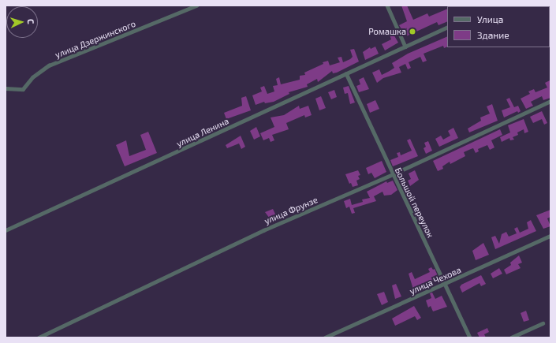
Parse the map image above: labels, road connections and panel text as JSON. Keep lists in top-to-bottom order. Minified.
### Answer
{"streets":{"street":["улица Дзержинского","улица Ленина","Большой переулок","улица Фрунзе","улица Чехова"]},"crossings":[["улица Ленина","Большой переулок"],["Большой переулок","улица Фрунзе"],["Большой переулок","улица Чехова"]],"places":["Ромашка"],"legend":["Улица","Здание"],"north":"right"}
